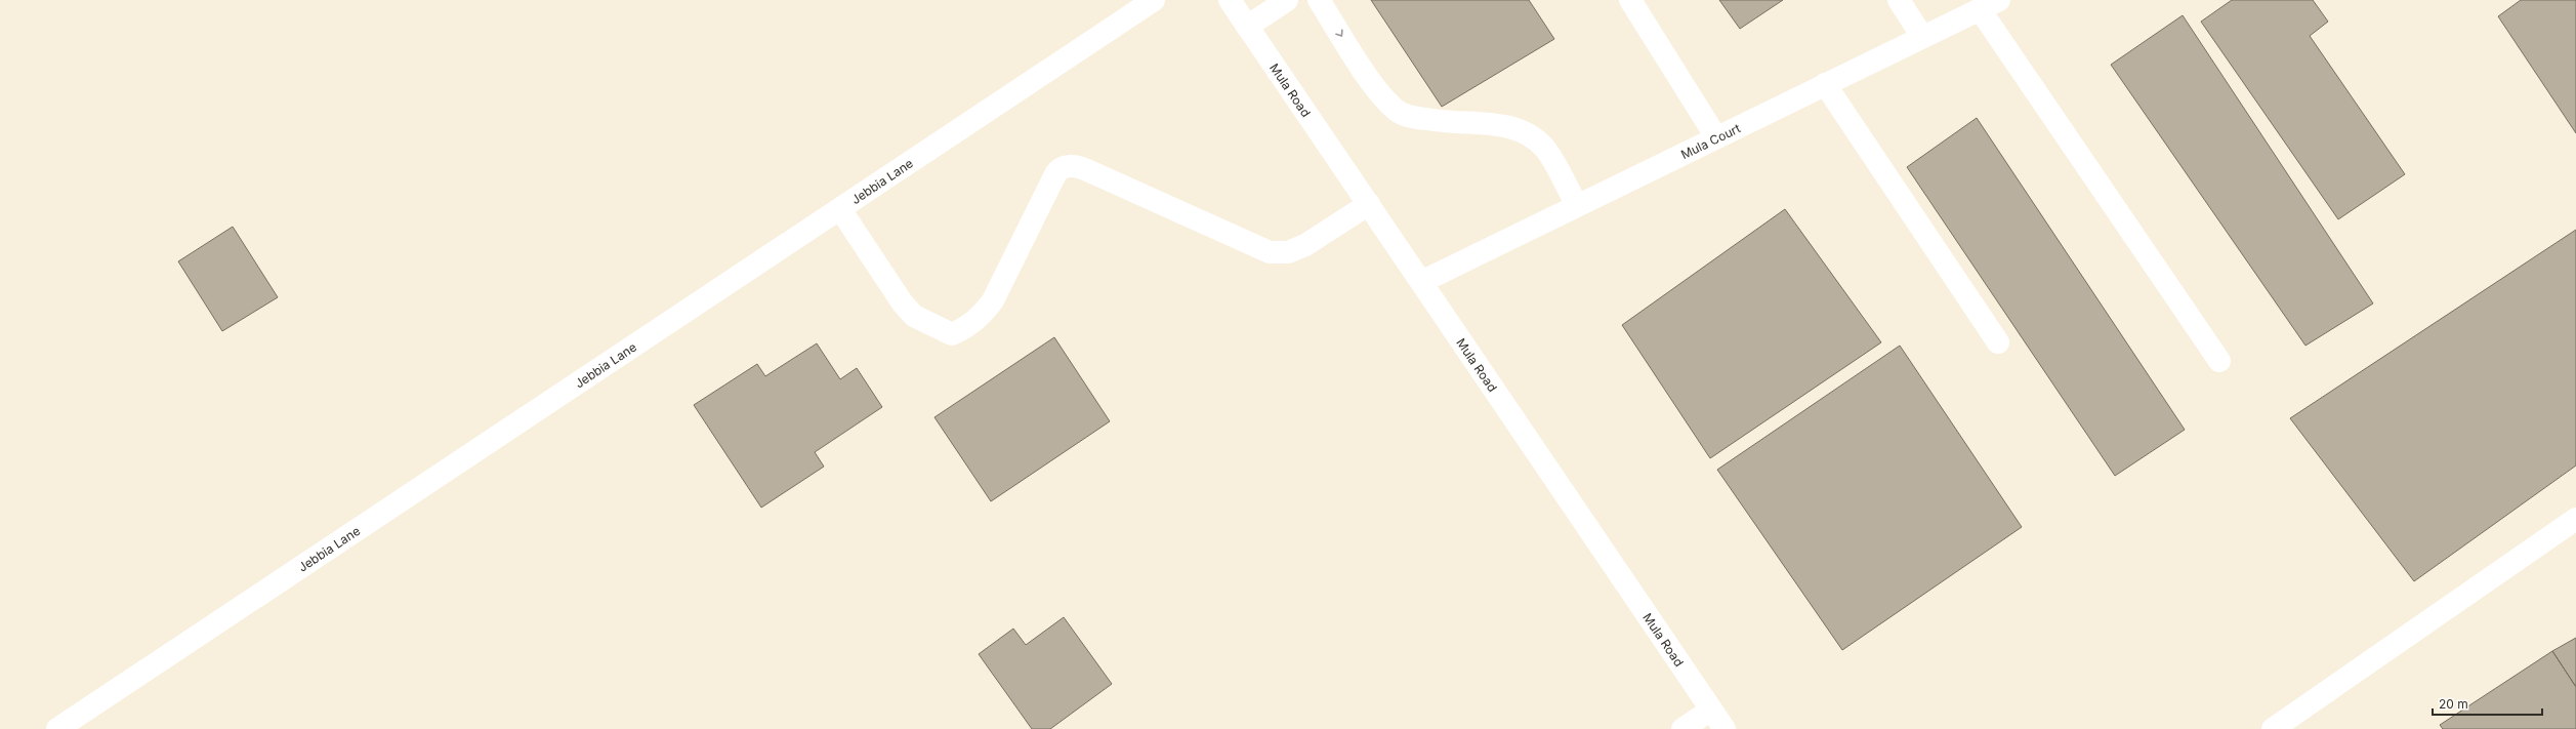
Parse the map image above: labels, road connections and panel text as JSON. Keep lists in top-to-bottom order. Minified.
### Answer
{"streets":{"street":["Mula Road","Mula Court","Jebbia Lane"]},"crossings":[["Mula Road","Mula Court"]],"scale_bar":"20 m"}
